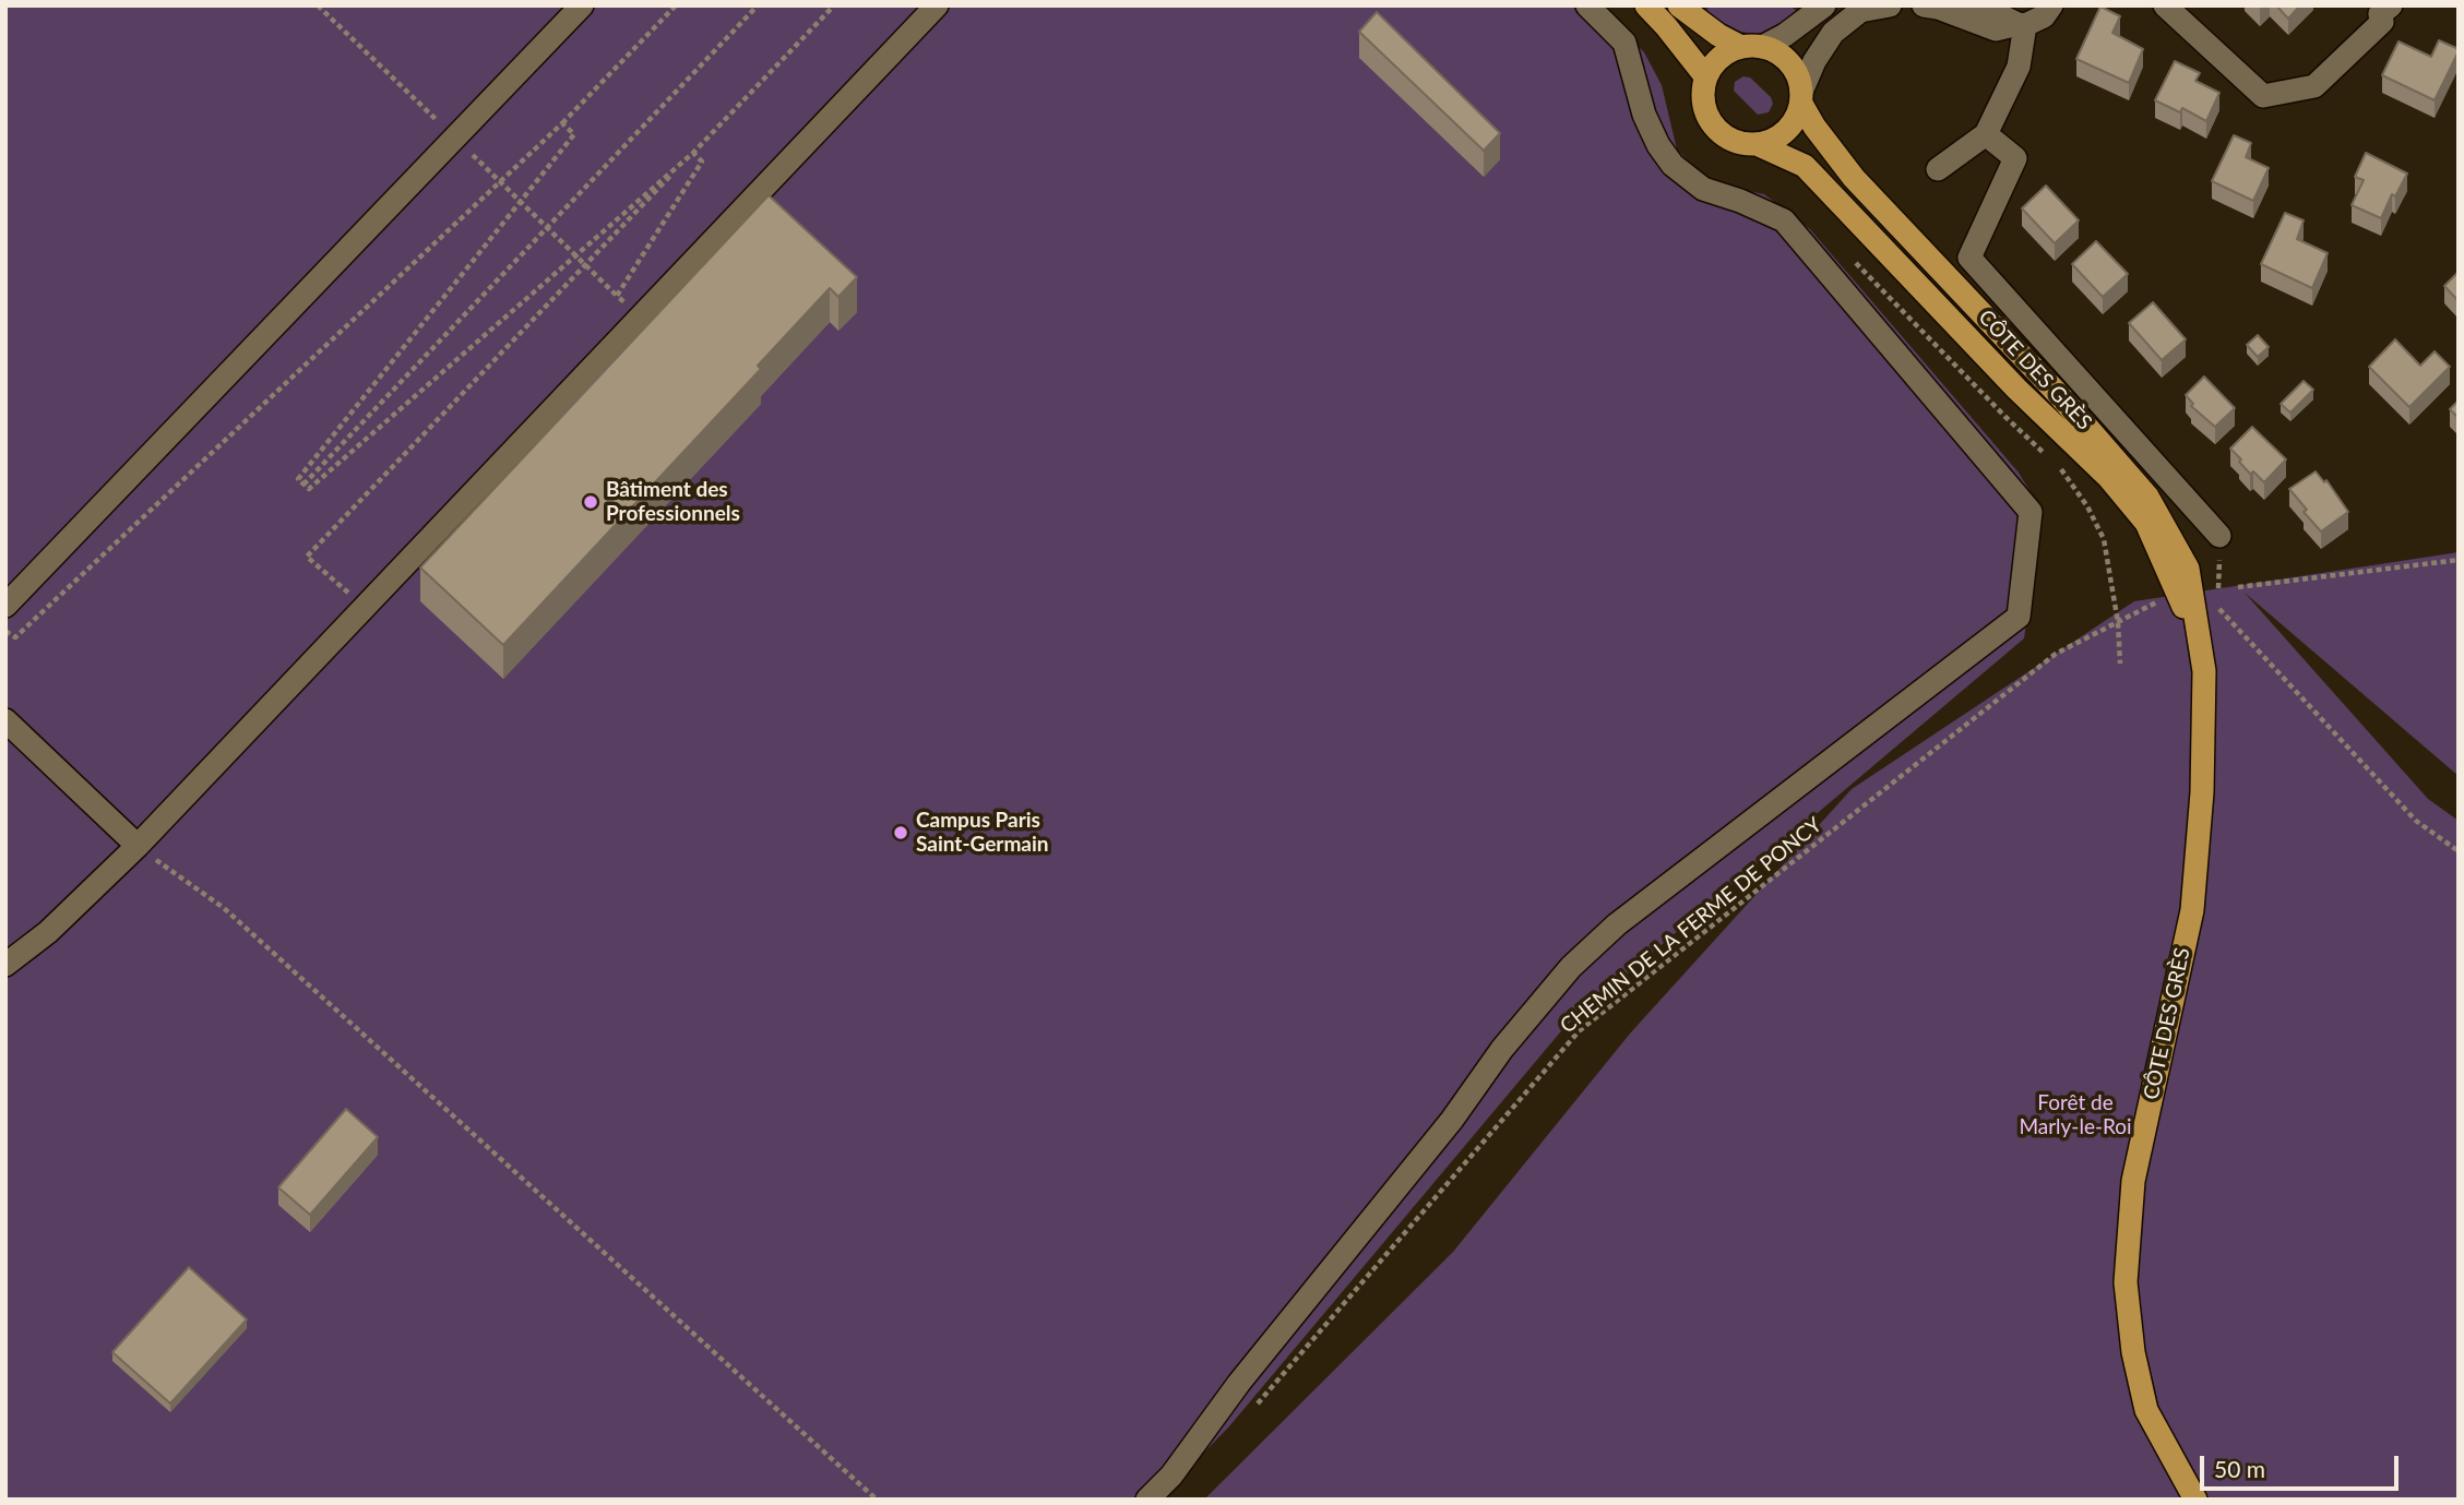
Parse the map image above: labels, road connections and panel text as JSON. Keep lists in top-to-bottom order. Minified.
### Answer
{"streets":{"main road":["CÔTE DES GRÈS"],"path":["CHEMIN DE LA FERME DE PONCY"]},"crossings":[["CÔTE DES GRÈS","CHEMIN DE LA FERME DE PONCY"]],"parks":["Forêt de Marly-le-Roi"],"places":["Bâtiment des Professionnels","Campus Paris Saint-Germain"],"scale_bar":"50 m"}
